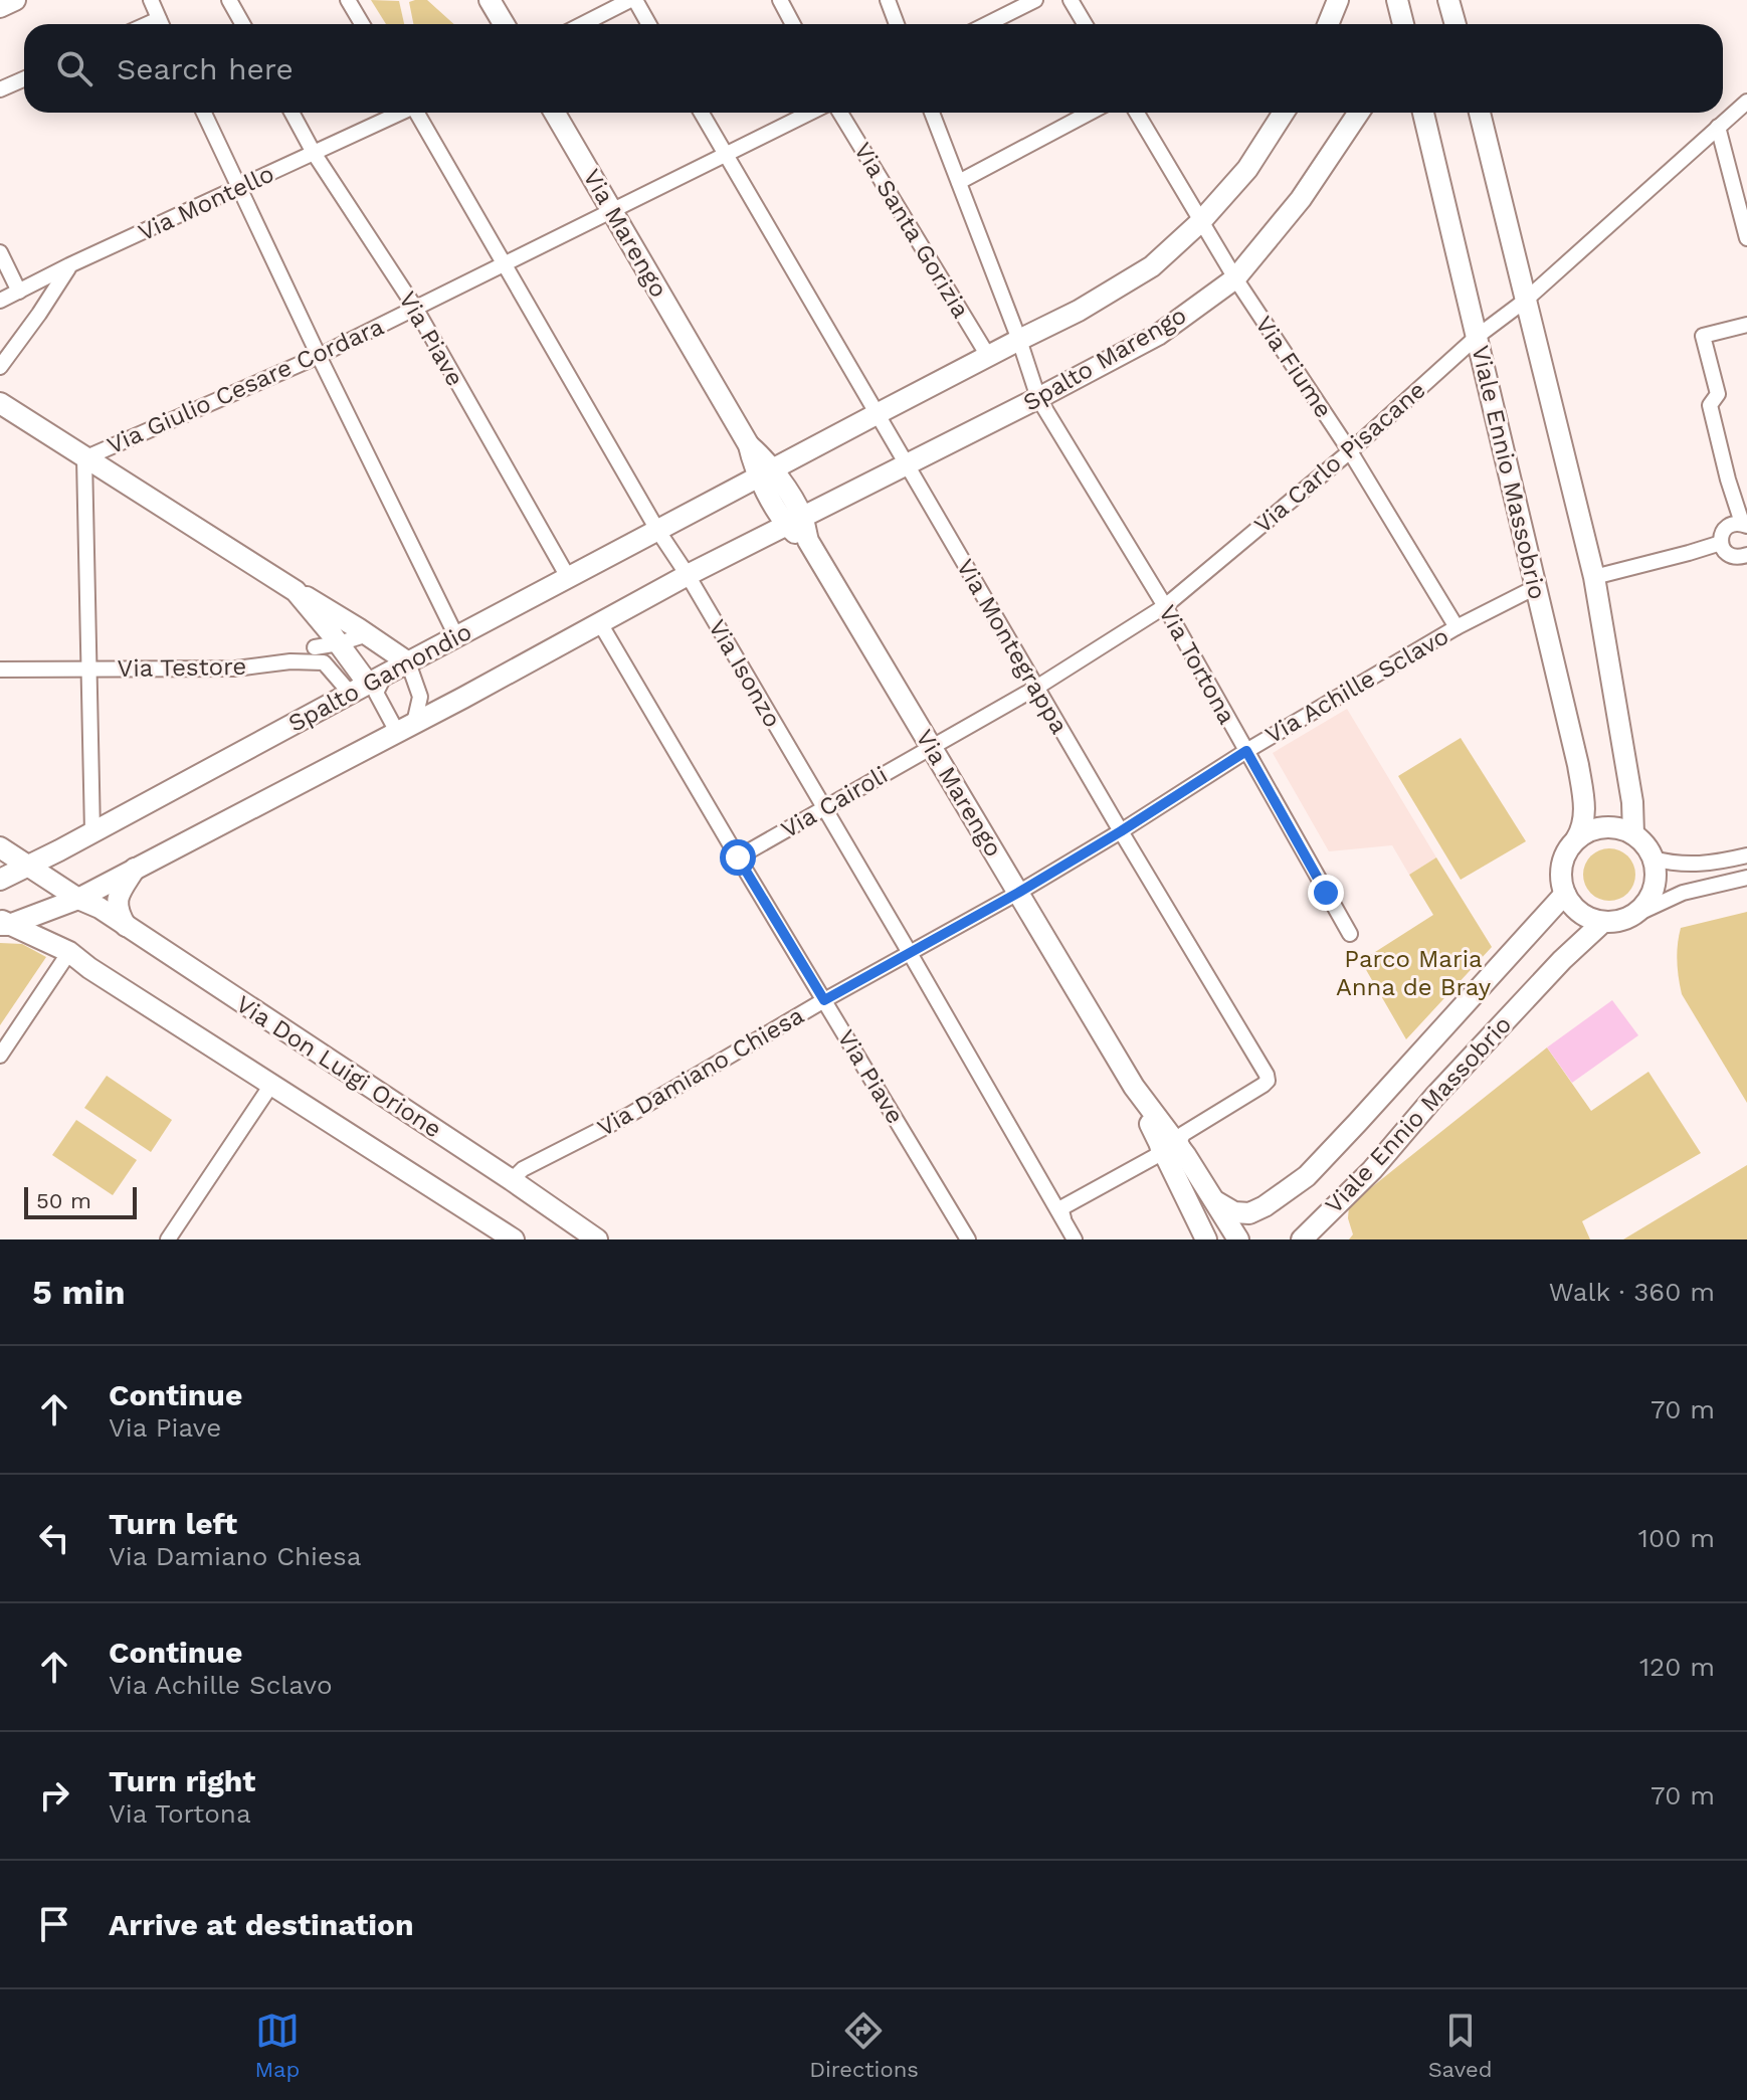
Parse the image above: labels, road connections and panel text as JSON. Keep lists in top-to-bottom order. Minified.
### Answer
{"streets":{"street":["Via Montello","Via Santa Gorizia","Via Marengo","Via Piave","Spalto Marengo","Via Fiume","Via Giulio Cesare Cordara","Via Carlo Pisacane","Viale Ennio Massobrio","Via Montegrappa","Via Tortona","Via Testore","Via Isonzo","Spalto Gamondio","Via Achille Sclavo","Via Cairoli","Via Don Luigi Orione","Via Damiano Chiesa"]},"crossings":[["Via Montello","Via Piave"],["Via Marengo","Via Giulio Cesare Cordara"],["Via Marengo","Via Carlo Pisacane"],["Via Marengo","Via Montegrappa"],["Via Marengo","Spalto Gamondio"],["Via Marengo","Via Achille Sclavo"],["Via Marengo","Via Cairoli"],["Via Marengo","Via Damiano Chiesa"],["Via Piave","Via Giulio Cesare Cordara"],["Via Piave","Spalto Gamondio"],["Via Piave","Via Cairoli"],["Via Piave","Via Damiano Chiesa"],["Spalto Marengo","Via Fiume"],["Spalto Marengo","Via Montegrappa"],["Spalto Marengo","Via Tortona"],["Via Fiume","Via Carlo Pisacane"],["Via Fiume","Via Achille Sclavo"],["Via Giulio Cesare Cordara","Via Montegrappa"],["Via Giulio Cesare Cordara","Via Testore"],["Via Giulio Cesare Cordara","Via Isonzo"],["Via Giulio Cesare Cordara","Spalto Gamondio"],["Via Carlo Pisacane","Viale Ennio Massobrio"],["Via Carlo Pisacane","Via Montegrappa"],["Via Carlo Pisacane","Via Tortona"],["Via Carlo Pisacane","Via Cairoli"],["Viale Ennio Massobrio","Via Achille Sclavo"],["Via Montegrappa","Spalto Gamondio"],["Via Montegrappa","Via Achille Sclavo"],["Via Tortona","Via Achille Sclavo"],["Via Testore","Spalto Gamondio"],["Via Isonzo","Spalto Gamondio"],["Via Isonzo","Via Cairoli"],["Via Isonzo","Via Damiano Chiesa"],["Via Achille Sclavo","Via Damiano Chiesa"],["Via Don Luigi Orione","Via Damiano Chiesa"]],"parks":["Parco Maria Anna de Bray"],"scale_bar":"50 m","page":{"search":"Search here","scale":"50 m","heading":["5 min","Walk · 360 m"],"list":[["Continue","Via Piave","70 m"],["Turn left","Via Damiano Chiesa","100 m"],["Continue","Via Achille Sclavo","120 m"],["Turn right","Via Tortona","70 m"],"Arrive at destination"],"nav":["Map","Directions","Saved"]}}
